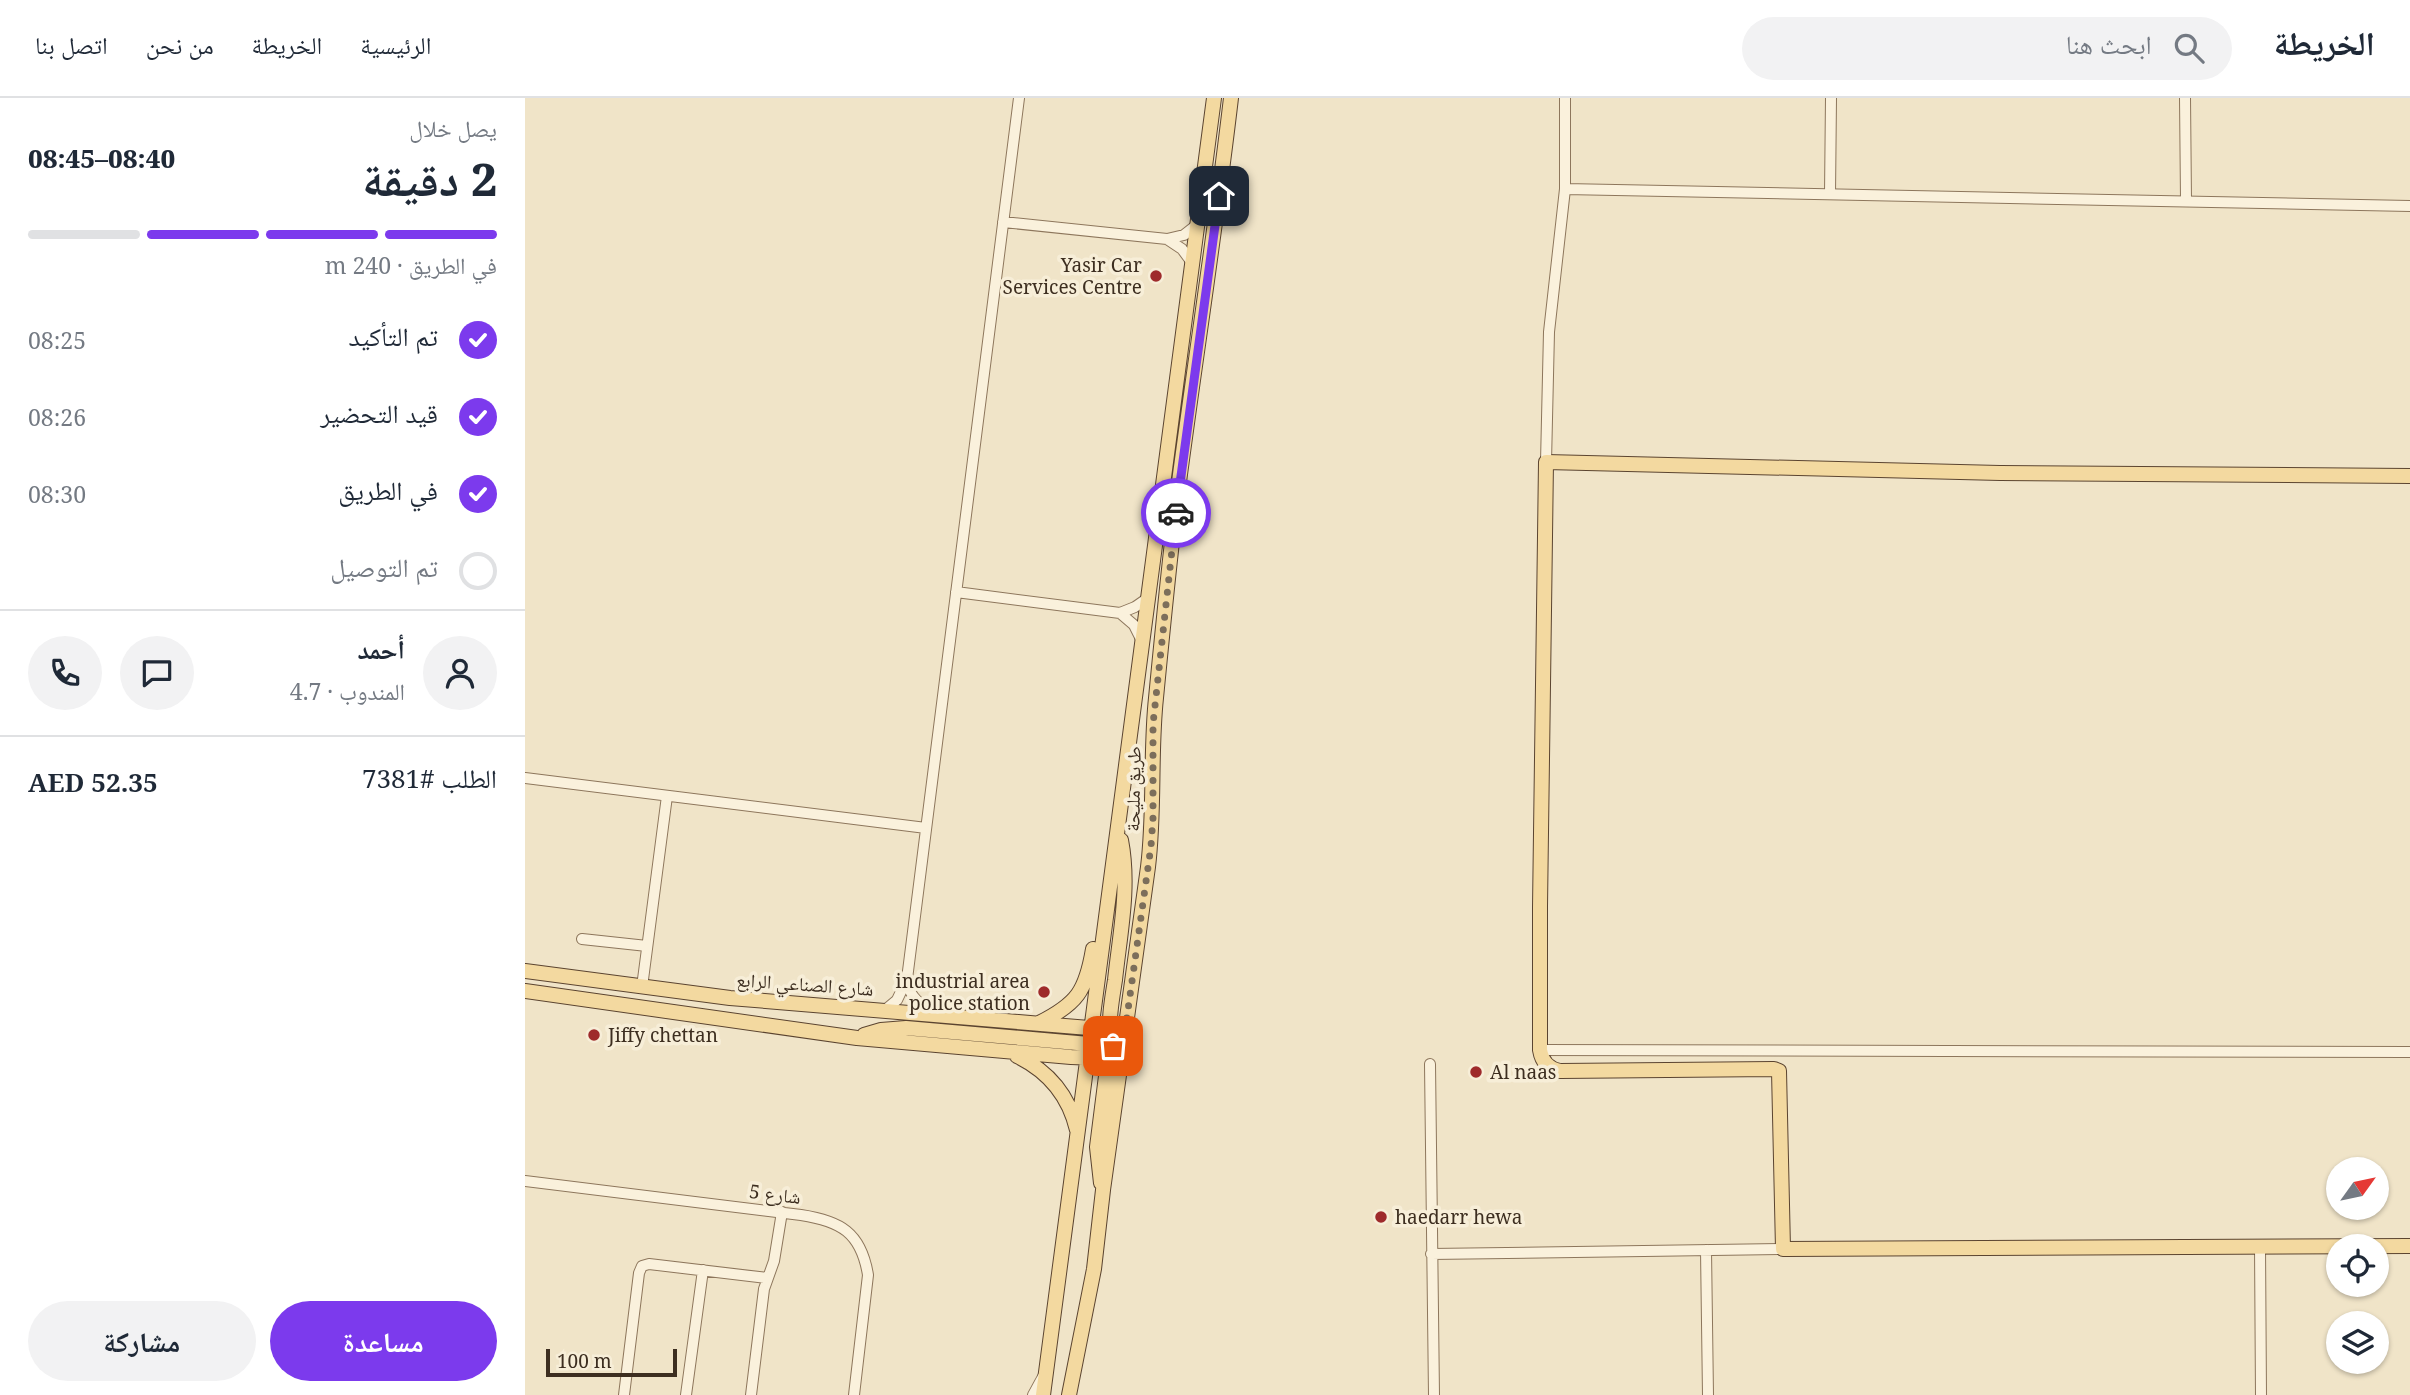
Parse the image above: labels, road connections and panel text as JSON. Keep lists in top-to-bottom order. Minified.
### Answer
{"streets":{"main road":["طريق مليحة","شارع الصناعي الرابع"],"street":["شارع 5"]},"crossings":[["طريق مليحة","شارع الصناعي الرابع"]],"places":["Yasir Car Services Centre","industrial area police station","Jiffy chettan","Al naas","haedarr hewa"],"scale_bar":"100 m","north":"top right","page":{"header":"الخريطة","search":"ابحث هنا","nav":["الرئيسية","الخريطة","من نحن","اتصل بنا"],"heading":["2 دقيقة","يصل خلال","08:40–08:45"],"panel":["أحمد","المندوب · 4.7","الطلب #7381","AED 52.35"],"bar":"في الطريق · 240 m","list":[["تم التأكيد","08:25"],["قيد التحضير","08:26"],["في الطريق","08:30"],"تم التوصيل"],"buttons":["مساعدة","مشاركة"],"scale":"100 m"}}
